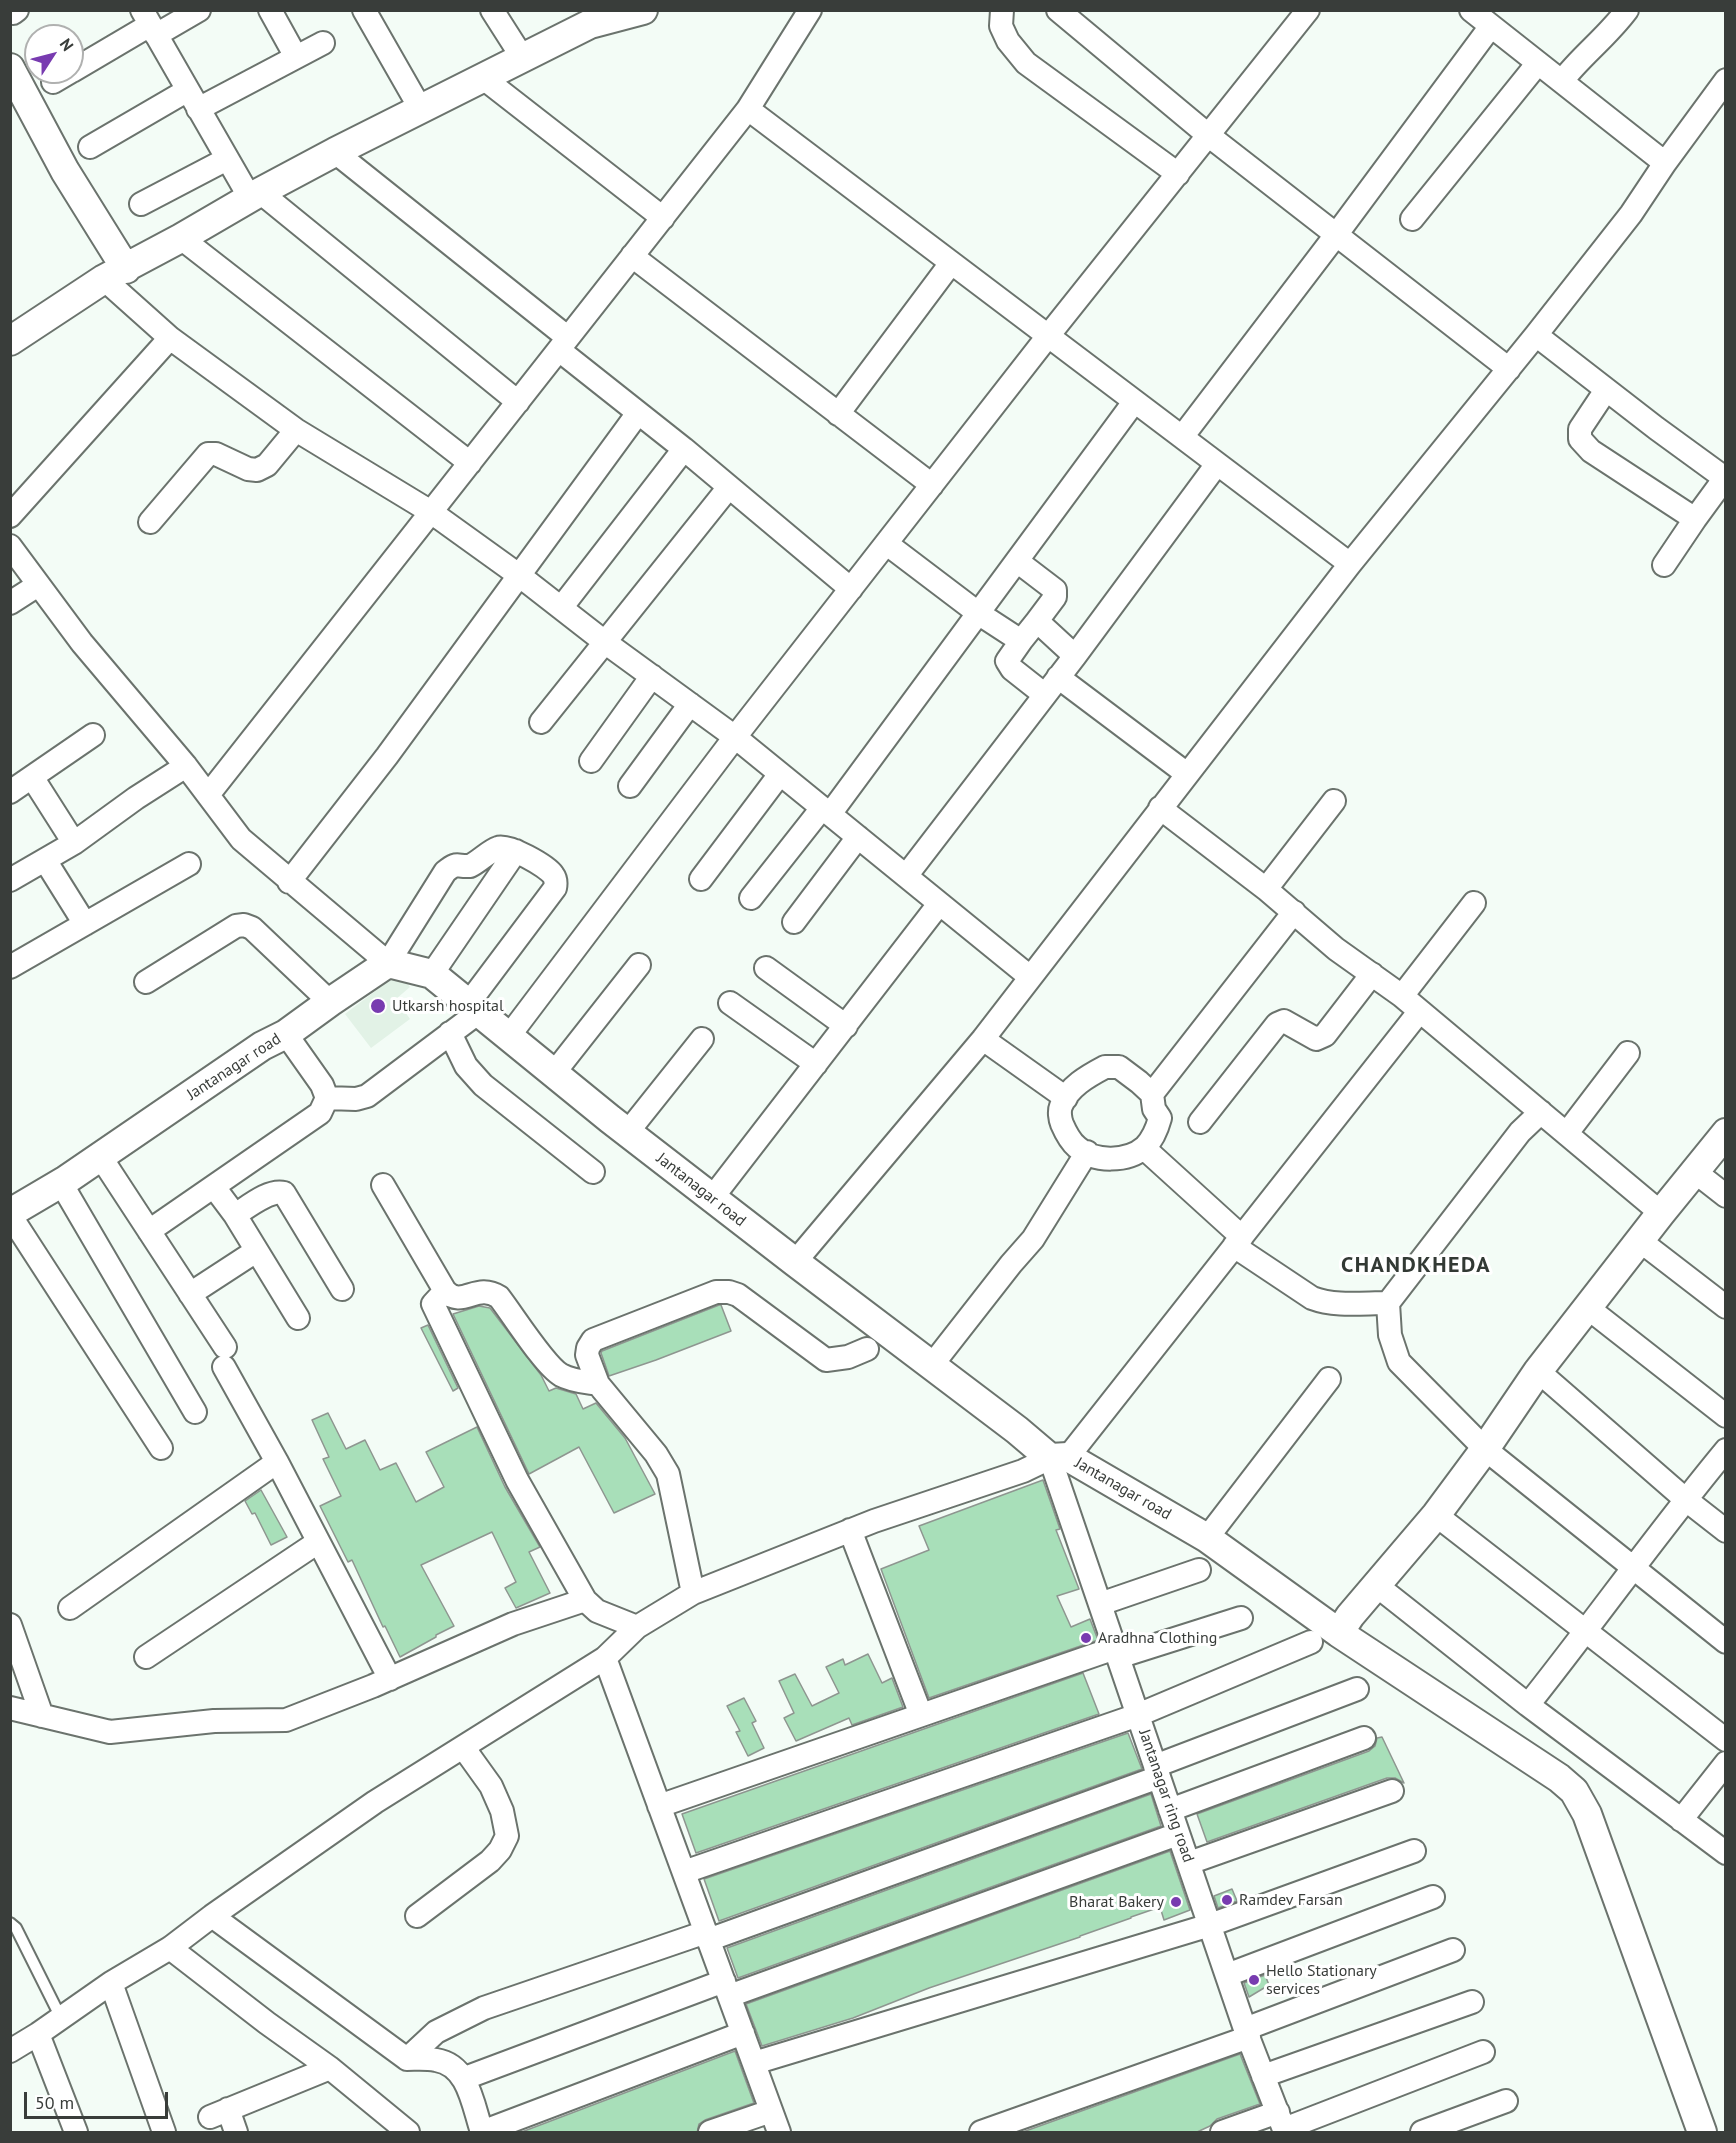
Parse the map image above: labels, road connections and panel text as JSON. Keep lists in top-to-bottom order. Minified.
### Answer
{"streets":{"street":["Jantanagar road","Jantanagar ring road"]},"crossings":[["Jantanagar road","Jantanagar ring road"]],"districts":["CHANDKHEDA"],"places":["Utkarsh hospital","Aradhna Clothing","Ramdev Farsan","Bharat Bakery","Hello Stationary services"],"scale_bar":"50 m","north":"top right"}
